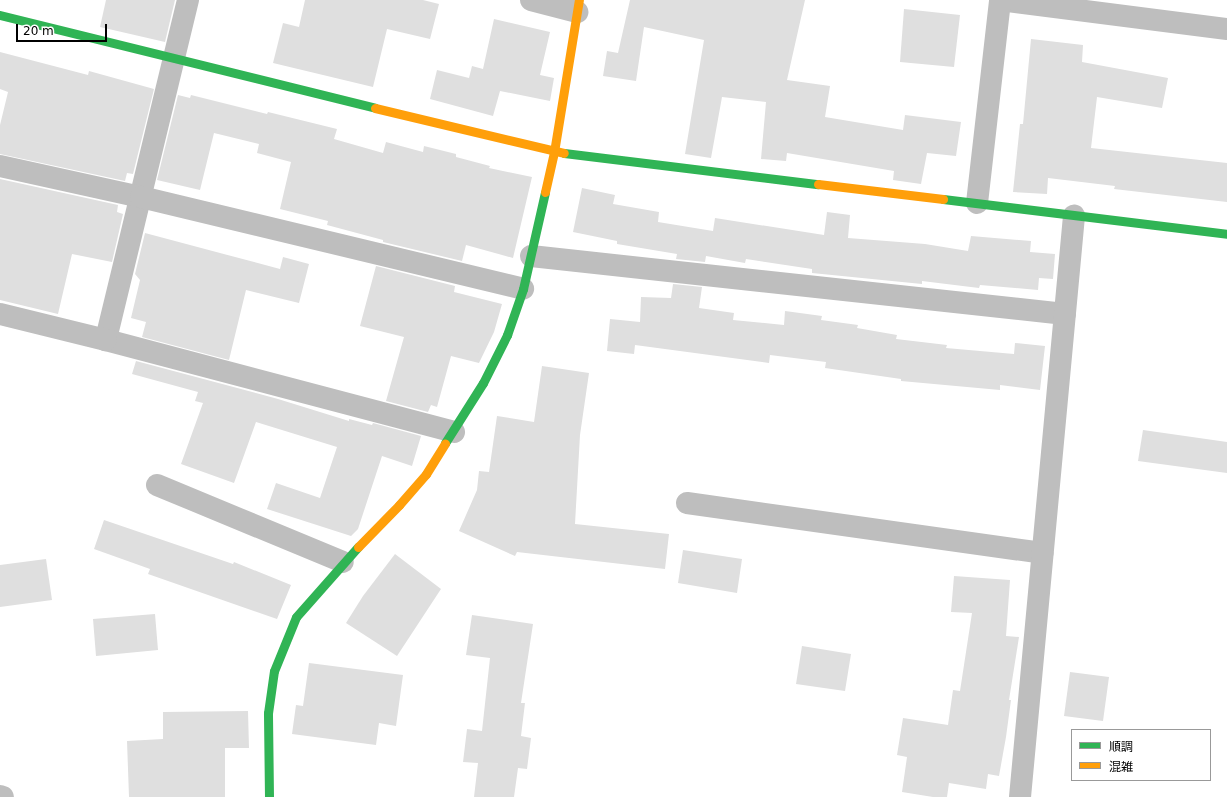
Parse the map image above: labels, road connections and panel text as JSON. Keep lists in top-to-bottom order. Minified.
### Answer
{"legend":["順調","混雑"],"scale_bar":"20 m"}
